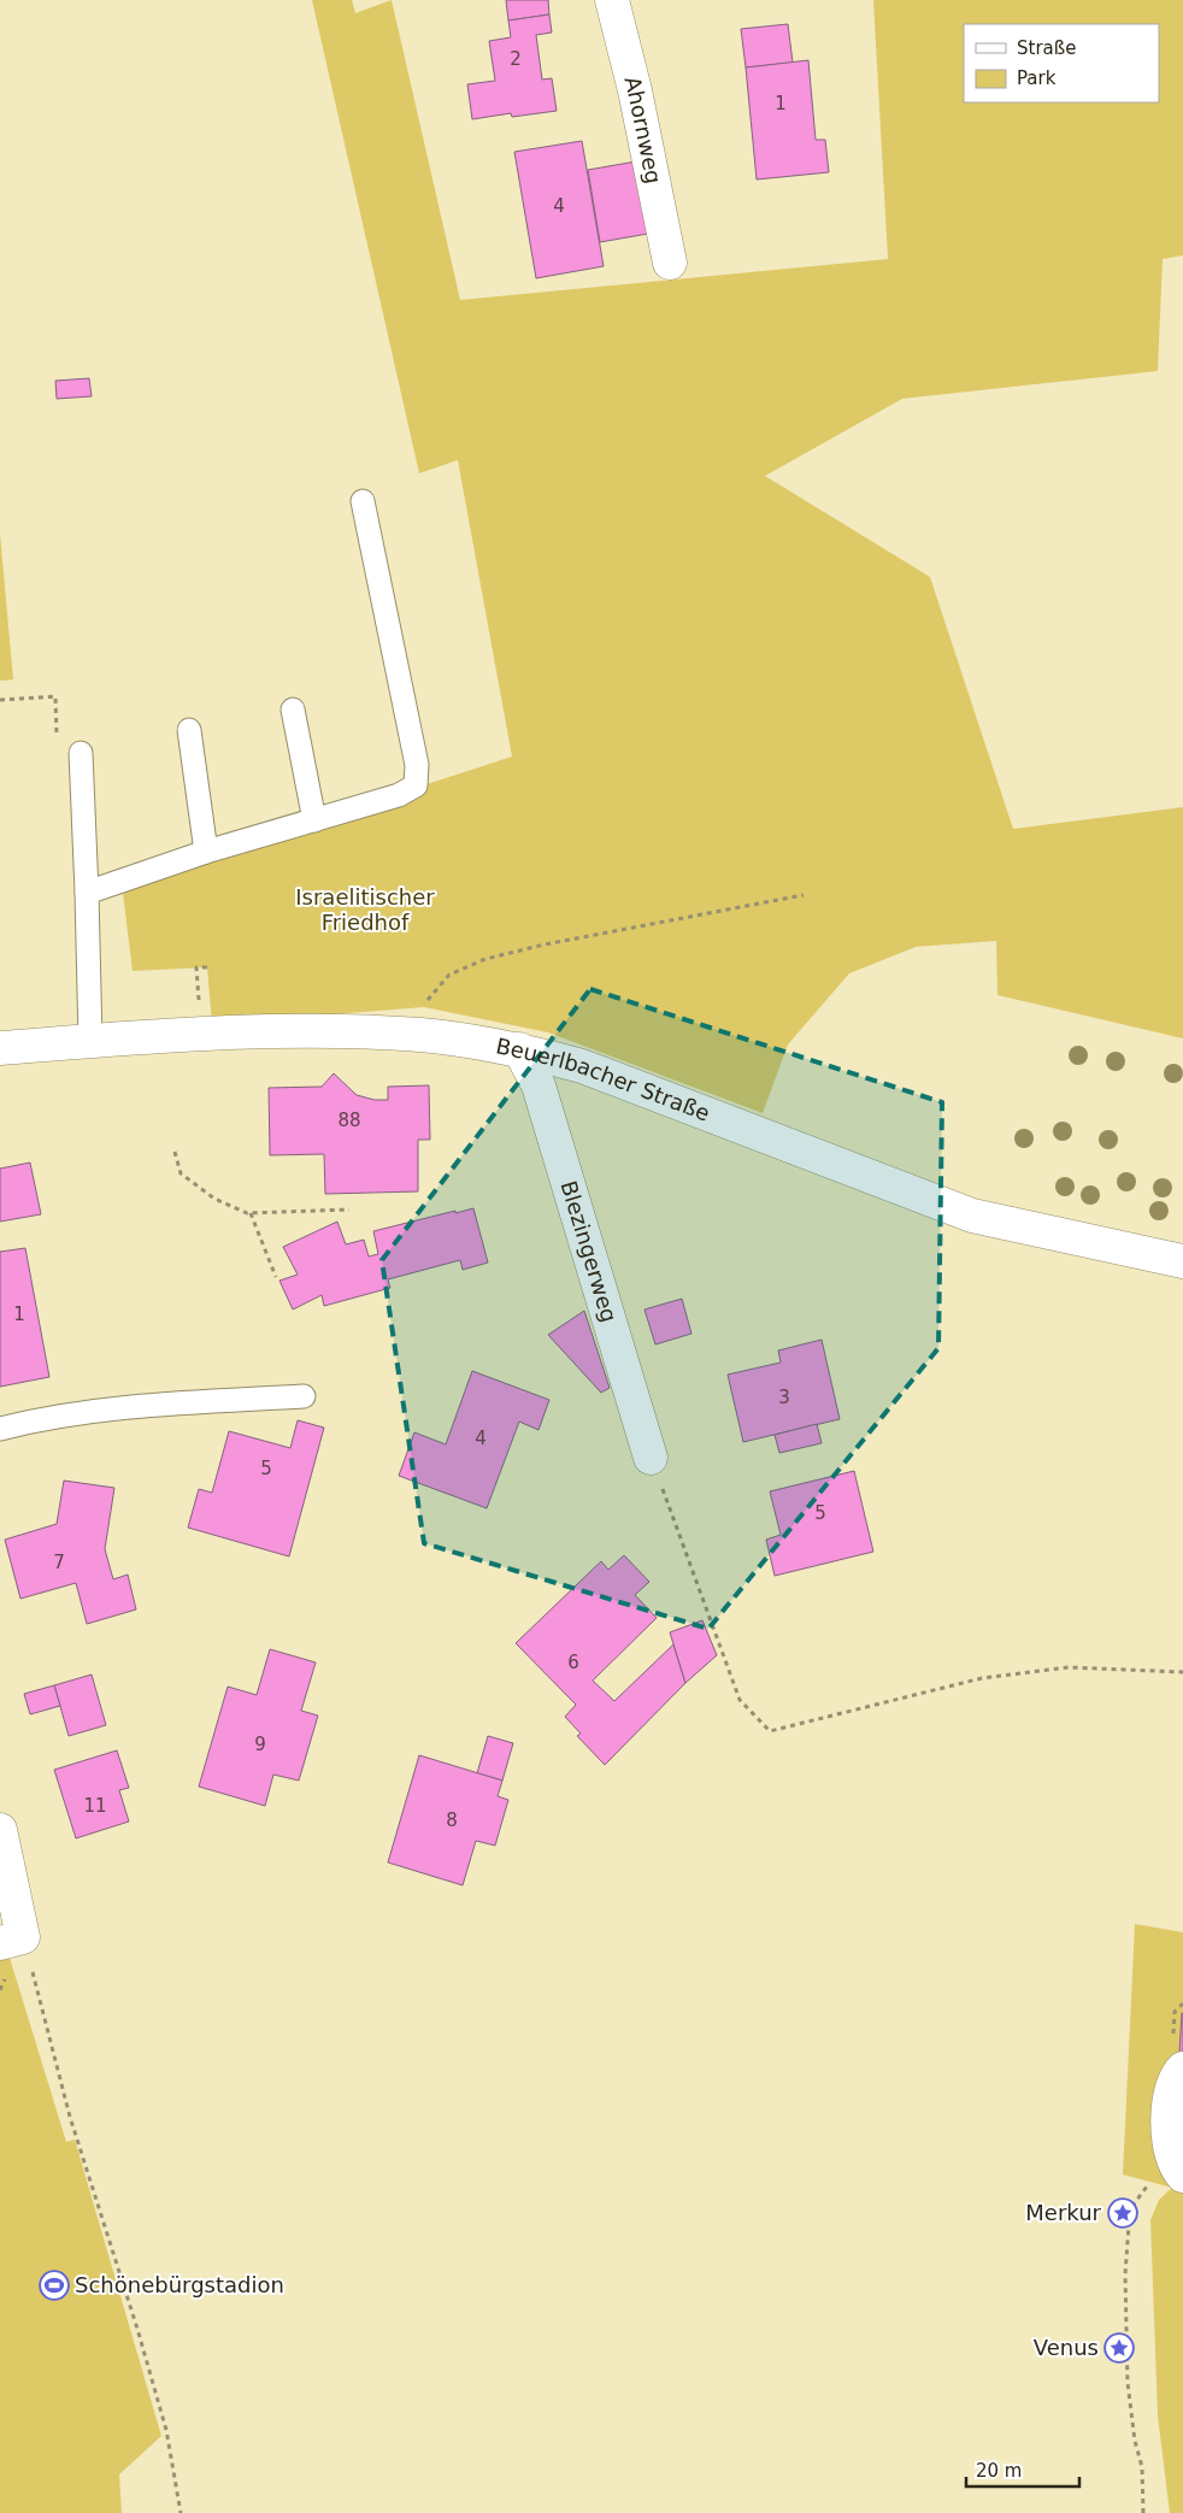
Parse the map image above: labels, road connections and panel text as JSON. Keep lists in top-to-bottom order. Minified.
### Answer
{"streets":{"street":["Ahornweg","Beuerlbacher Straße","Blezingerweg"]},"crossings":[["Beuerlbacher Straße","Blezingerweg"]],"parks":["Israelitischer Friedhof"],"places":{"place":["Merkur","Venus"],"sports":["Schönebürgstadion"]},"house_numbers":["2","1","4","88","1","3","4","5","5","7","6","9","11","8"],"legend":["Straße","Park"],"scale_bar":"20 m"}
